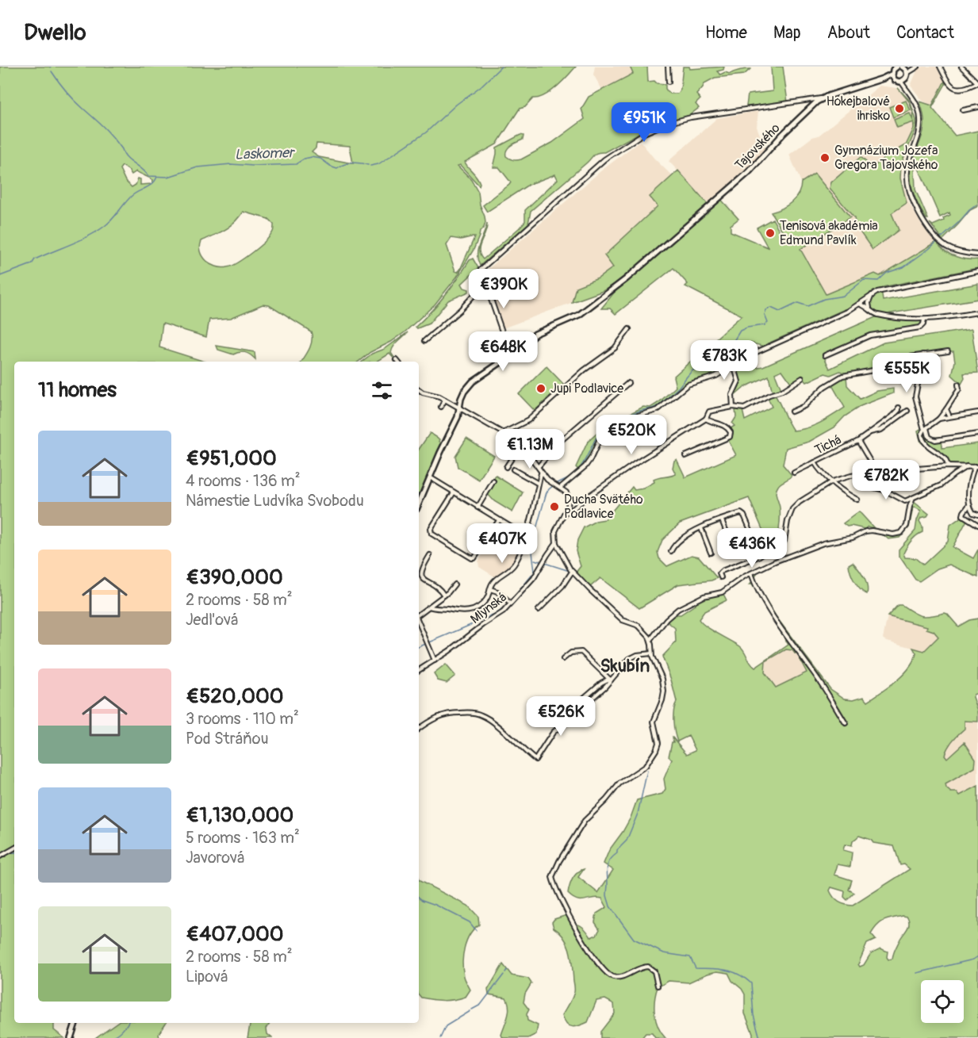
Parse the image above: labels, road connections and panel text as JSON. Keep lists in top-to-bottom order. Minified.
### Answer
{"streets":{"main road":["Tajovského"],"street":["Tichá","Mlynská"]},"districts":["Skubín"],"water":["Laskomer"],"places":["Hokejbalové ihrisko","Gymnázium Jozefa Gregora Tajovského","Tenisová akadémia Edmund Pavlík","Jupi Podlavice","Ducha Svätého Podlavice"],"page":{"header":"Dwello","nav":["Home","Map","About","Contact"],"price":["€951K","€390K","€648K","€783K","€555K","€520K","€1.13M","€782K","€407K","€436K","€526K"],"heading":"11 homes","list":[{"name":"€951,000","note":"4 rooms · 136 m² · Námestie Ludvíka Svobodu"},{"name":"€390,000","note":"2 rooms · 58 m² · Jedľová"},{"name":"€520,000","note":"3 rooms · 110 m² · Pod Stráňou"},{"name":"€1,130,000","note":"5 rooms · 163 m² · Javorová"},{"name":"€407,000","note":"2 rooms · 58 m² · Lipová"}]}}
